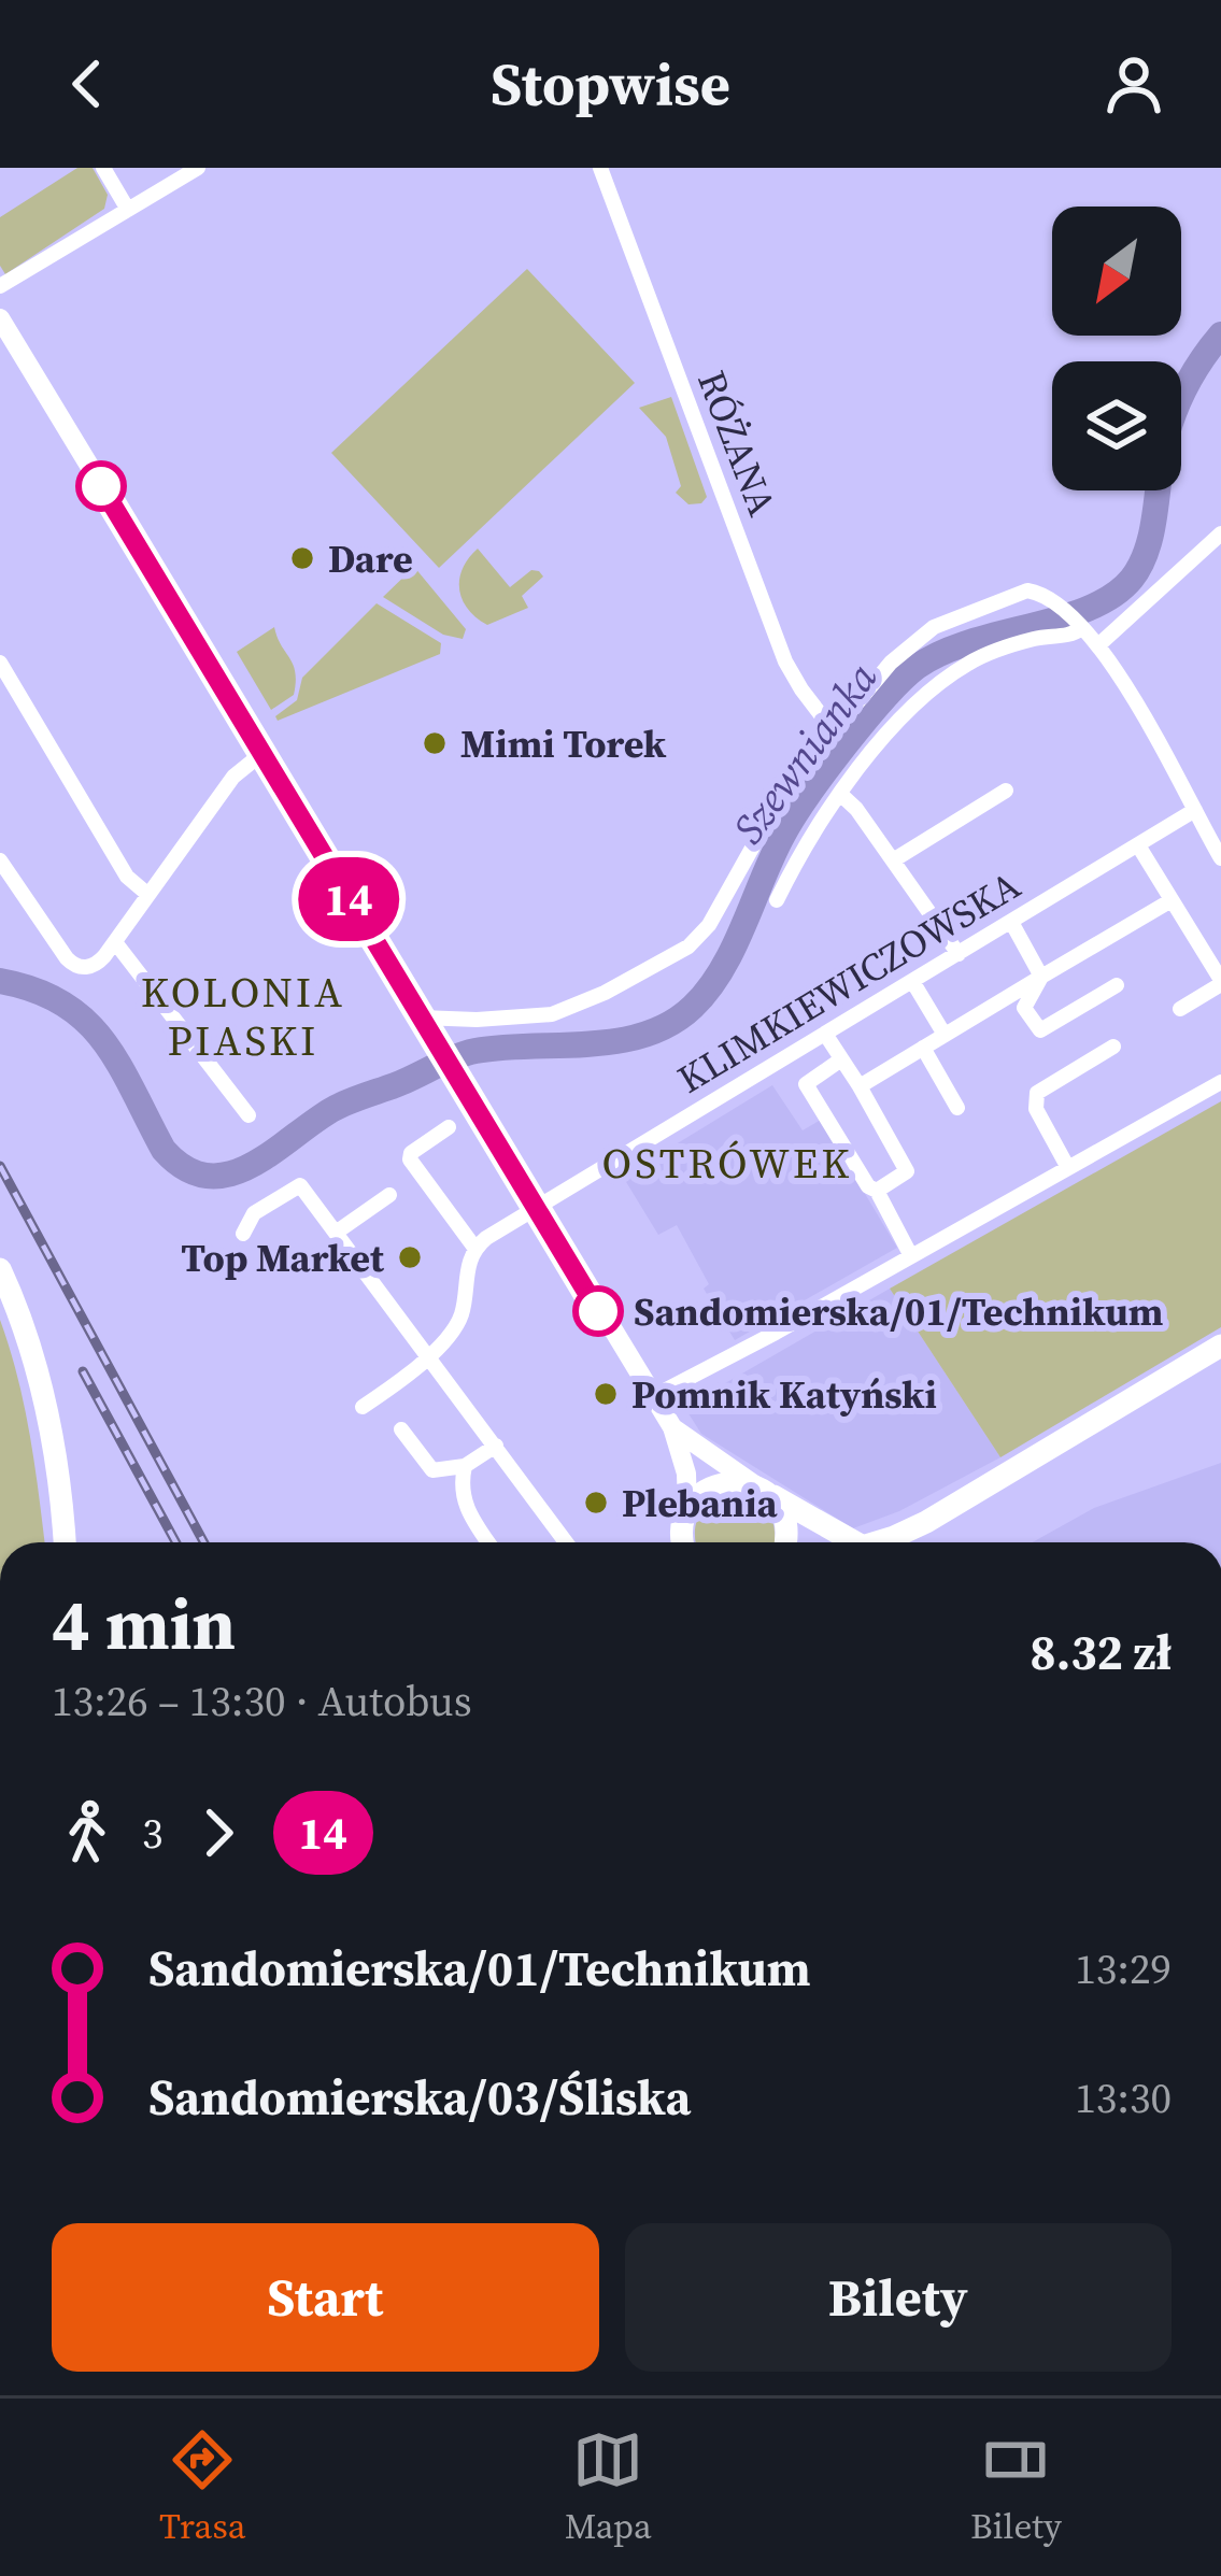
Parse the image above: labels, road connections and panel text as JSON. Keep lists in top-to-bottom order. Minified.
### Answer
{"streets":{"street":["RÓŻANA","KLIMKIEWICZOWSKA"]},"districts":["KOLONIA PIASKI","OSTRÓWEK"],"water":["Szewnianka"],"places":["Dare","Mimi Torek","Top Market","Sandomierska/01/Technikum","Pomnik Katyński","Plebania"],"lines":["bus line 14"],"north":"bottom left","page":{"header":"Stopwise","on_map":"14","heading":["4 min","13:26 – 13:30 · Autobus","8.32 zł"],"legs":["3","14"],"list":[{"name":"Sandomierska/01/Technikum","value":"13:29"},{"name":"Sandomierska/03/Śliska","value":"13:30"}],"buttons":["Start","Bilety"],"tabs":["Trasa","Mapa","Bilety"]}}
